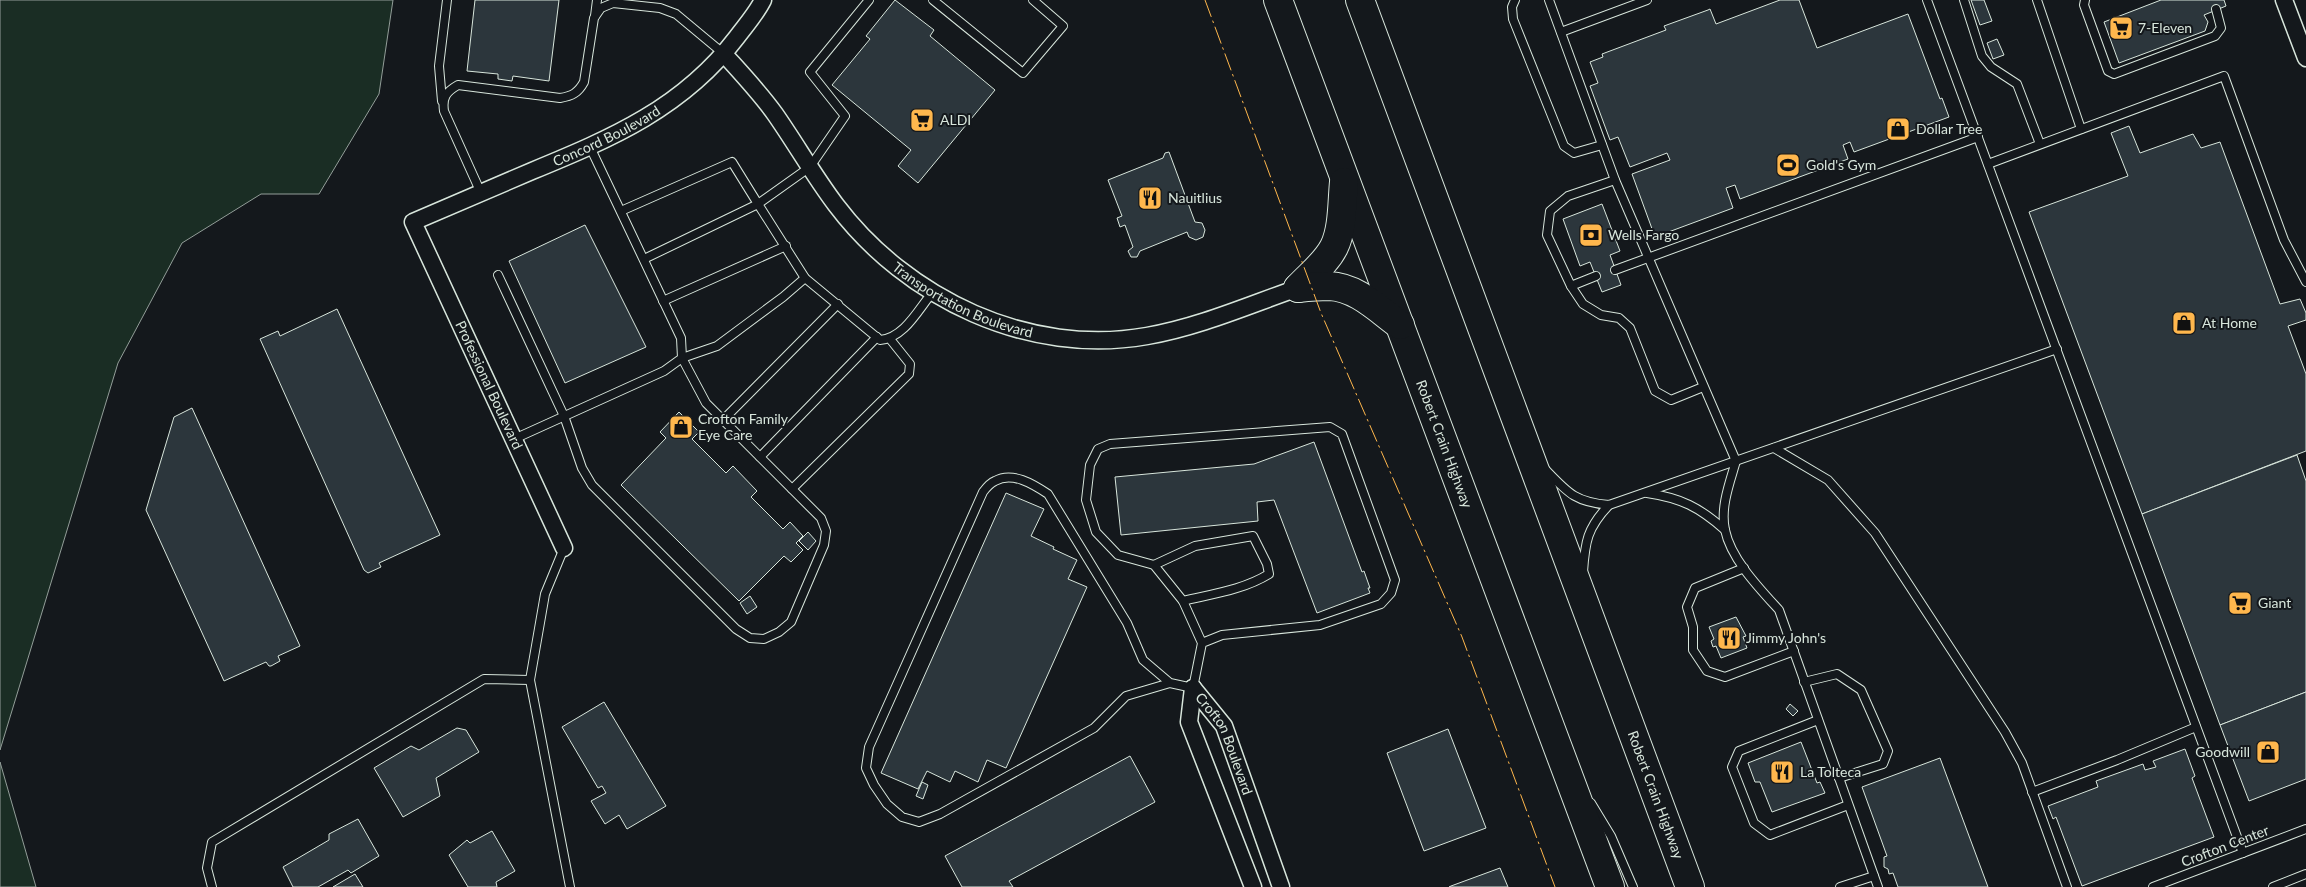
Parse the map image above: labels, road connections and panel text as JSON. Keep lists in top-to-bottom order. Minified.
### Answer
{"streets":{"highway":["Robert Crain Highway"],"street":["Concord Boulevard","Transportation Boulevard","Professional Boulevard","Crofton Boulevard"],"lane":["Crofton Center"]},"crossings":[["Concord Boulevard","Transportation Boulevard"],["Concord Boulevard","Professional Boulevard"]],"places":{"supermarket":["7-Eleven","ALDI","Giant"],"shop":["Dollar Tree","At Home","Crofton Family Eye Care","Goodwill"],"sports":["Gold's Gym"],"restaurant":["Nauitlius","Jimmy John's","La Tolteca"],"bank":["Wells Fargo"]}}
